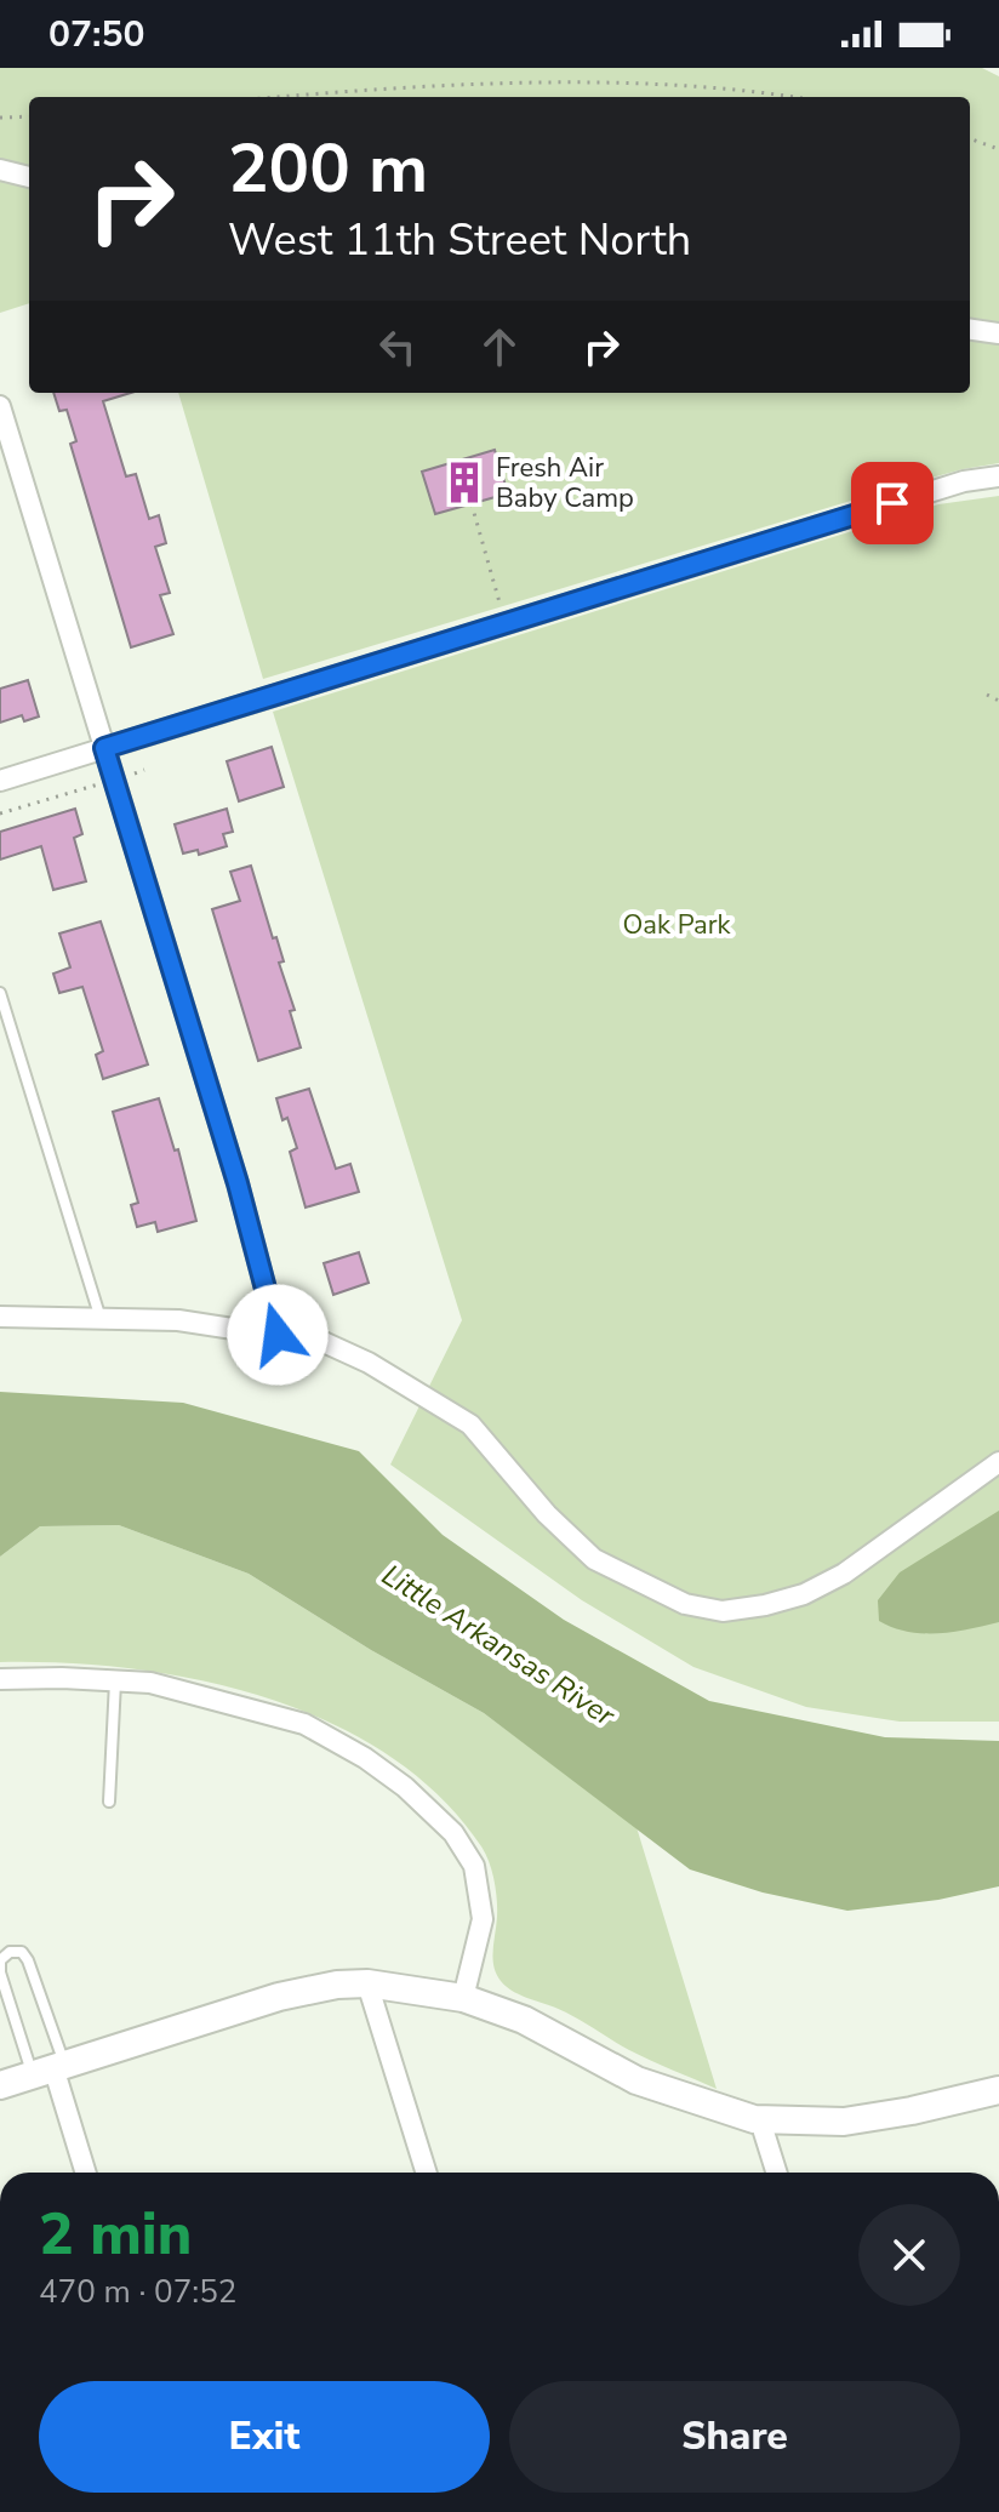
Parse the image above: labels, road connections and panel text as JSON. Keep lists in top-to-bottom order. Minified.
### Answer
{"water":["Little Arkansas River"],"parks":["Oak Park"],"places":{"building":["Fresh Air Baby Camp"]},"page":{"status":"07:50","turn":["200 m","West 11th Street North"],"heading":["2 min","470 m · 07:52"],"buttons":["Exit","Share"]}}
